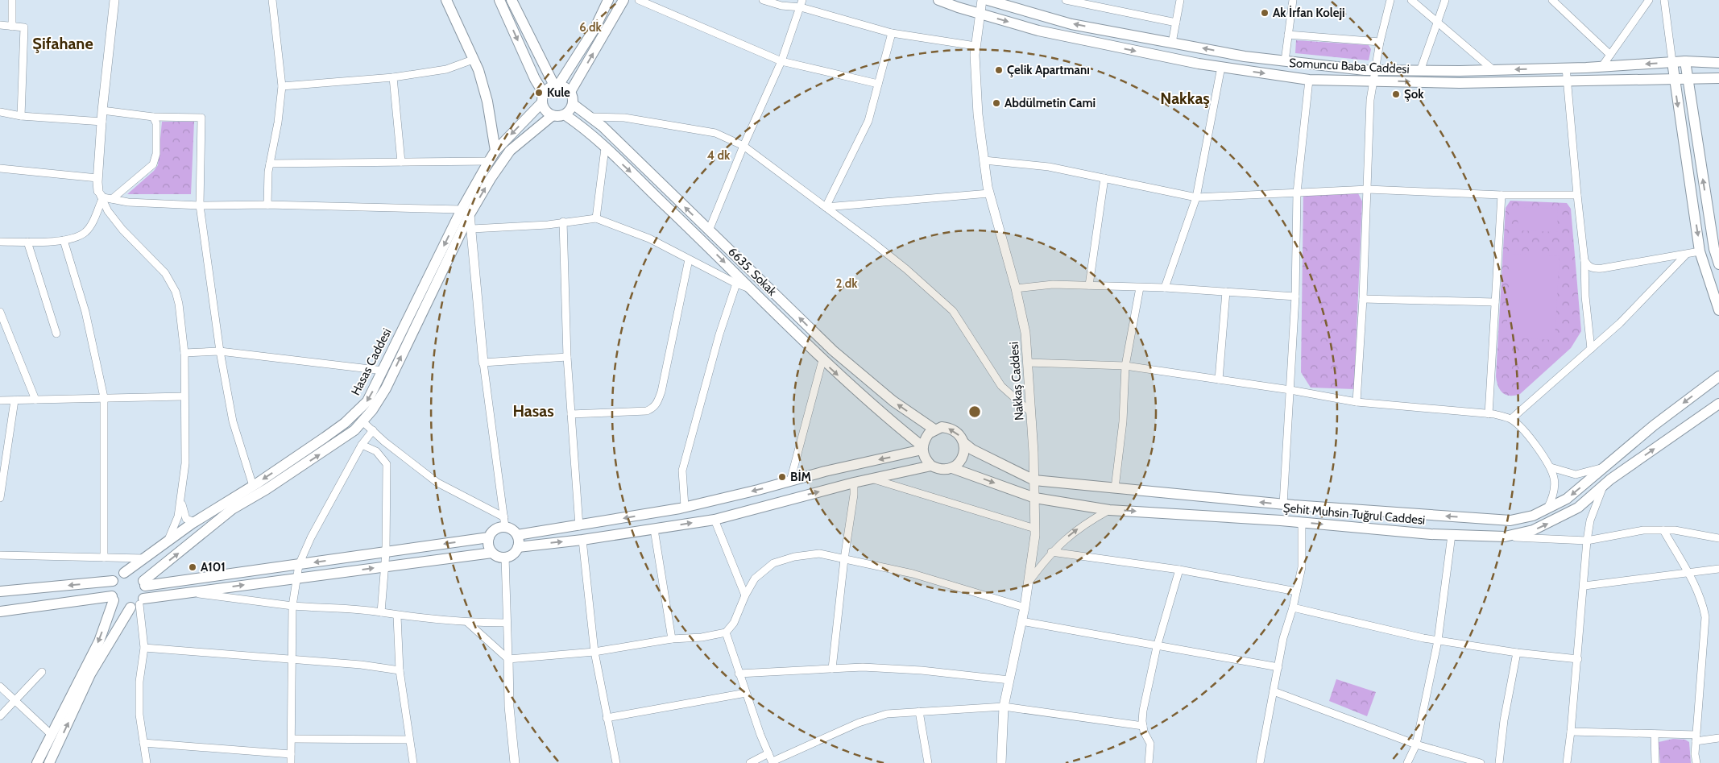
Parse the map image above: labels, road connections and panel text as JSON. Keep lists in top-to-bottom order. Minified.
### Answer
{"streets":{"main road":["Somuncu Baba Caddesi","6635. Sokak","Hasas Caddesi","Şehit Muhsin Tuğrul Caddesi"],"street":["Nakkaş Caddesi"]},"crossings":[["Somuncu Baba Caddesi","Nakkaş Caddesi"],["6635. Sokak","Hasas Caddesi"],["6635. Sokak","Şehit Muhsin Tuğrul Caddesi"],["Nakkaş Caddesi","Şehit Muhsin Tuğrul Caddesi"]],"districts":["Şifahane","Nakkaş","Hasas"],"places":["Ak İrfan Koleji","Çelik Apartmanı","Kule","Şok","Abdülmetin Cami","BİM","A101"],"rings":["6 dk","4 dk","2 dk"]}
